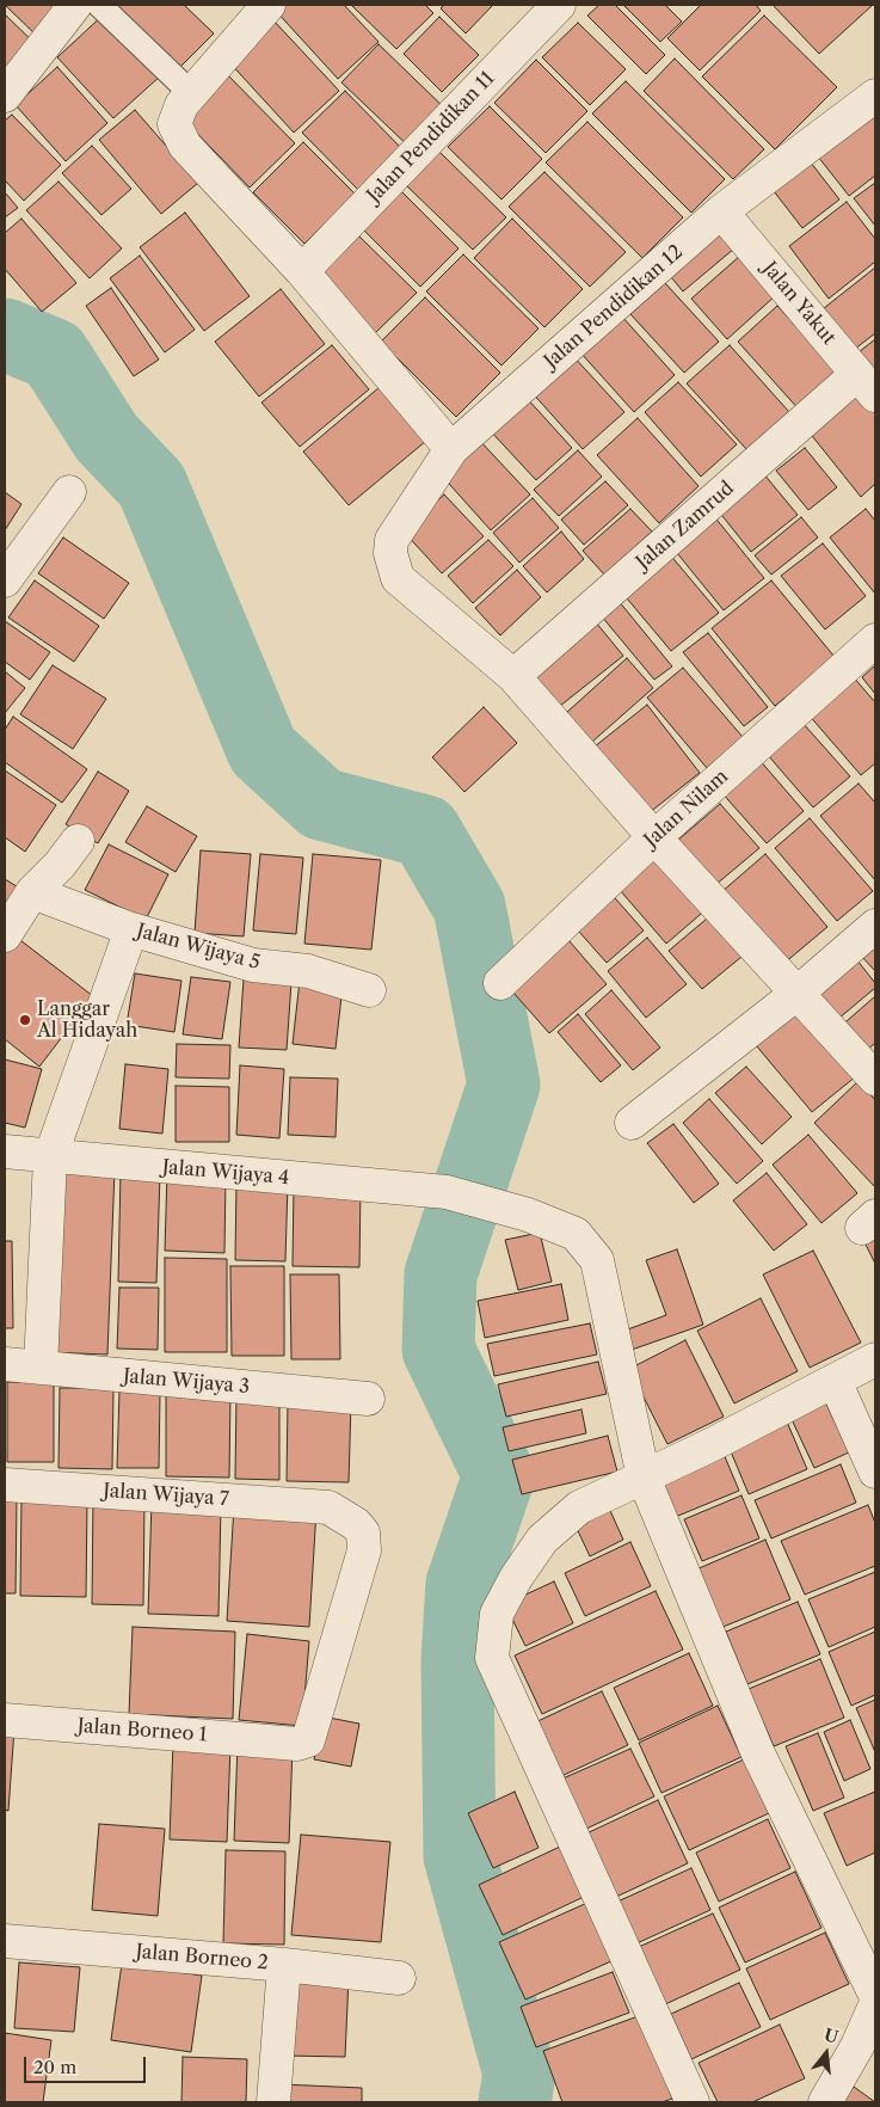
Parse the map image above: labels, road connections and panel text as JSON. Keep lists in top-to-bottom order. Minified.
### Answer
{"streets":{"street":["Jalan Pendidikan 11","Jalan Yakut","Jalan Pendidikan 12","Jalan Zamrud","Jalan Nilam","Jalan Wijaya 5","Jalan Wijaya 4","Jalan Wijaya 3","Jalan Wijaya 7","Jalan Borneo 1","Jalan Borneo 2"]},"crossings":[["Jalan Yakut","Jalan Pendidikan 12"],["Jalan Yakut","Jalan Zamrud"],["Jalan Pendidikan 12","Jalan Zamrud"],["Jalan Wijaya 7","Jalan Borneo 1"]],"places":["Langgar Al Hidayah"],"scale_bar":"20 m","north":"top"}
